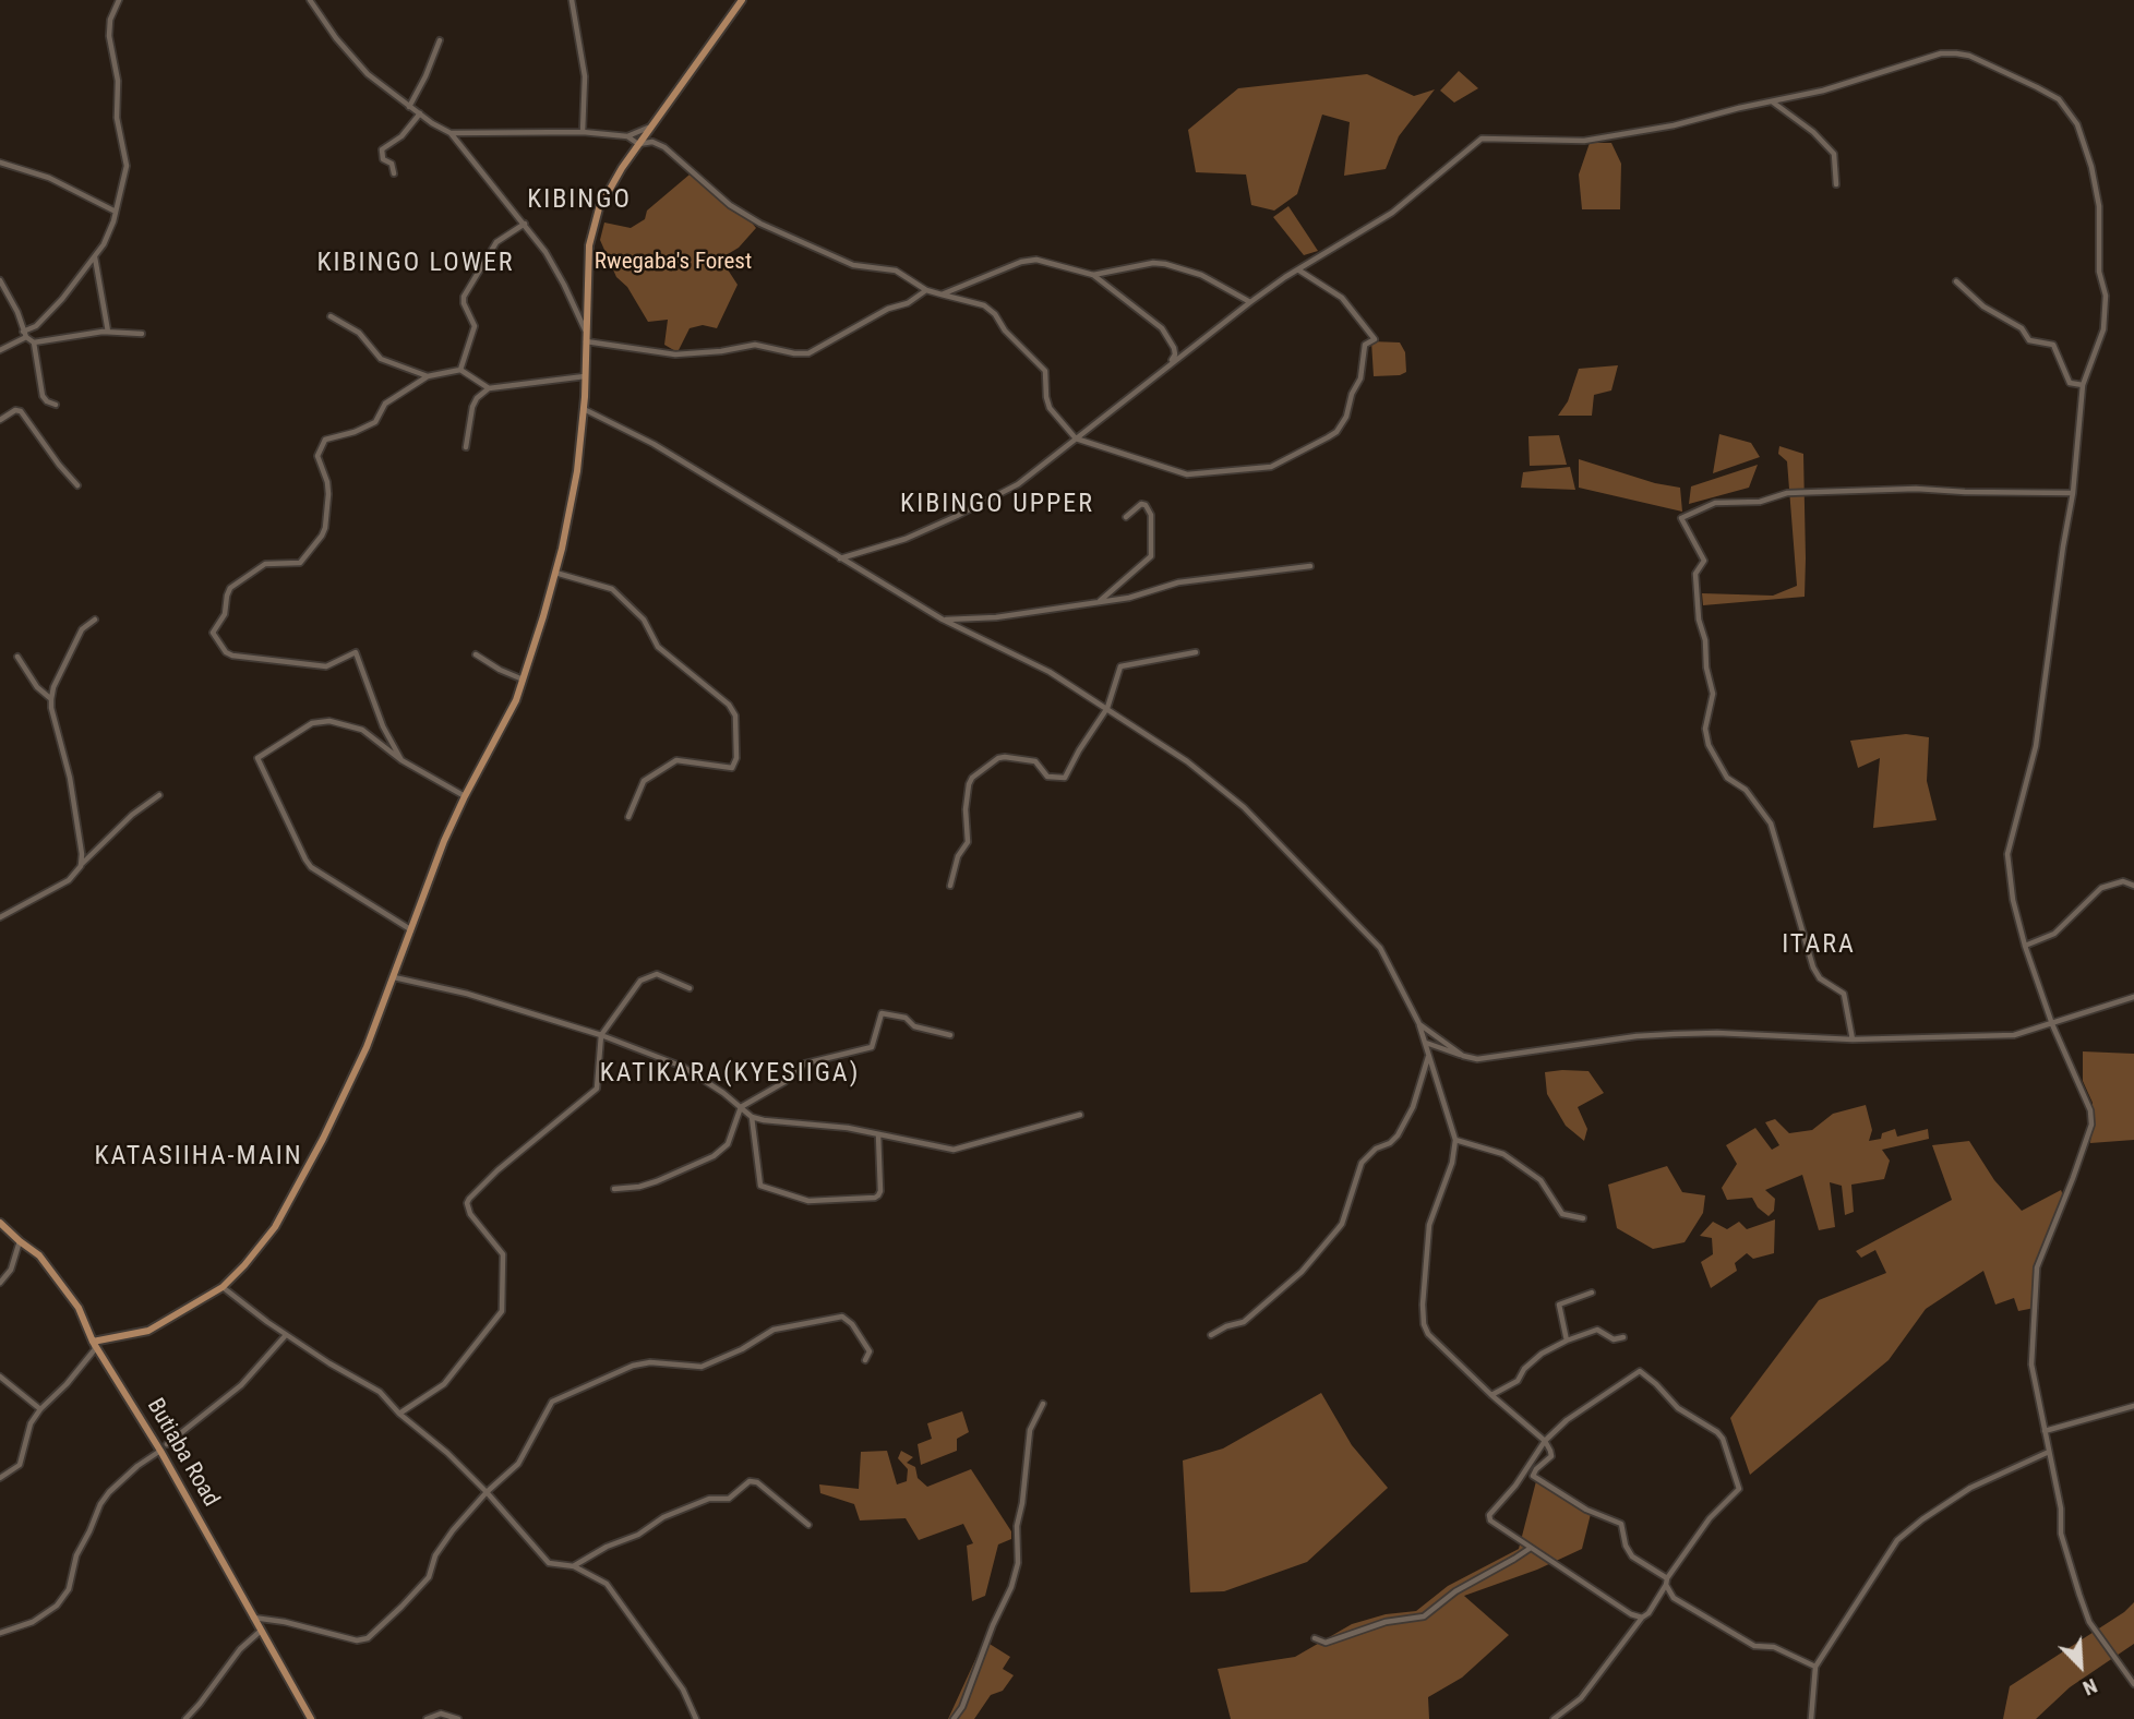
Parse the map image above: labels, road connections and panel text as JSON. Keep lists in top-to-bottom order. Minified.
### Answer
{"streets":{"main road":["Butiaba Road"]},"districts":["KIBINGO","KIBINGO LOWER","KIBINGO UPPER","ITARA","KATIKARA(KYESIIGA)","KATASIIHA-MAIN"],"parks":["Rwegaba's Forest"],"north":"bottom right"}
